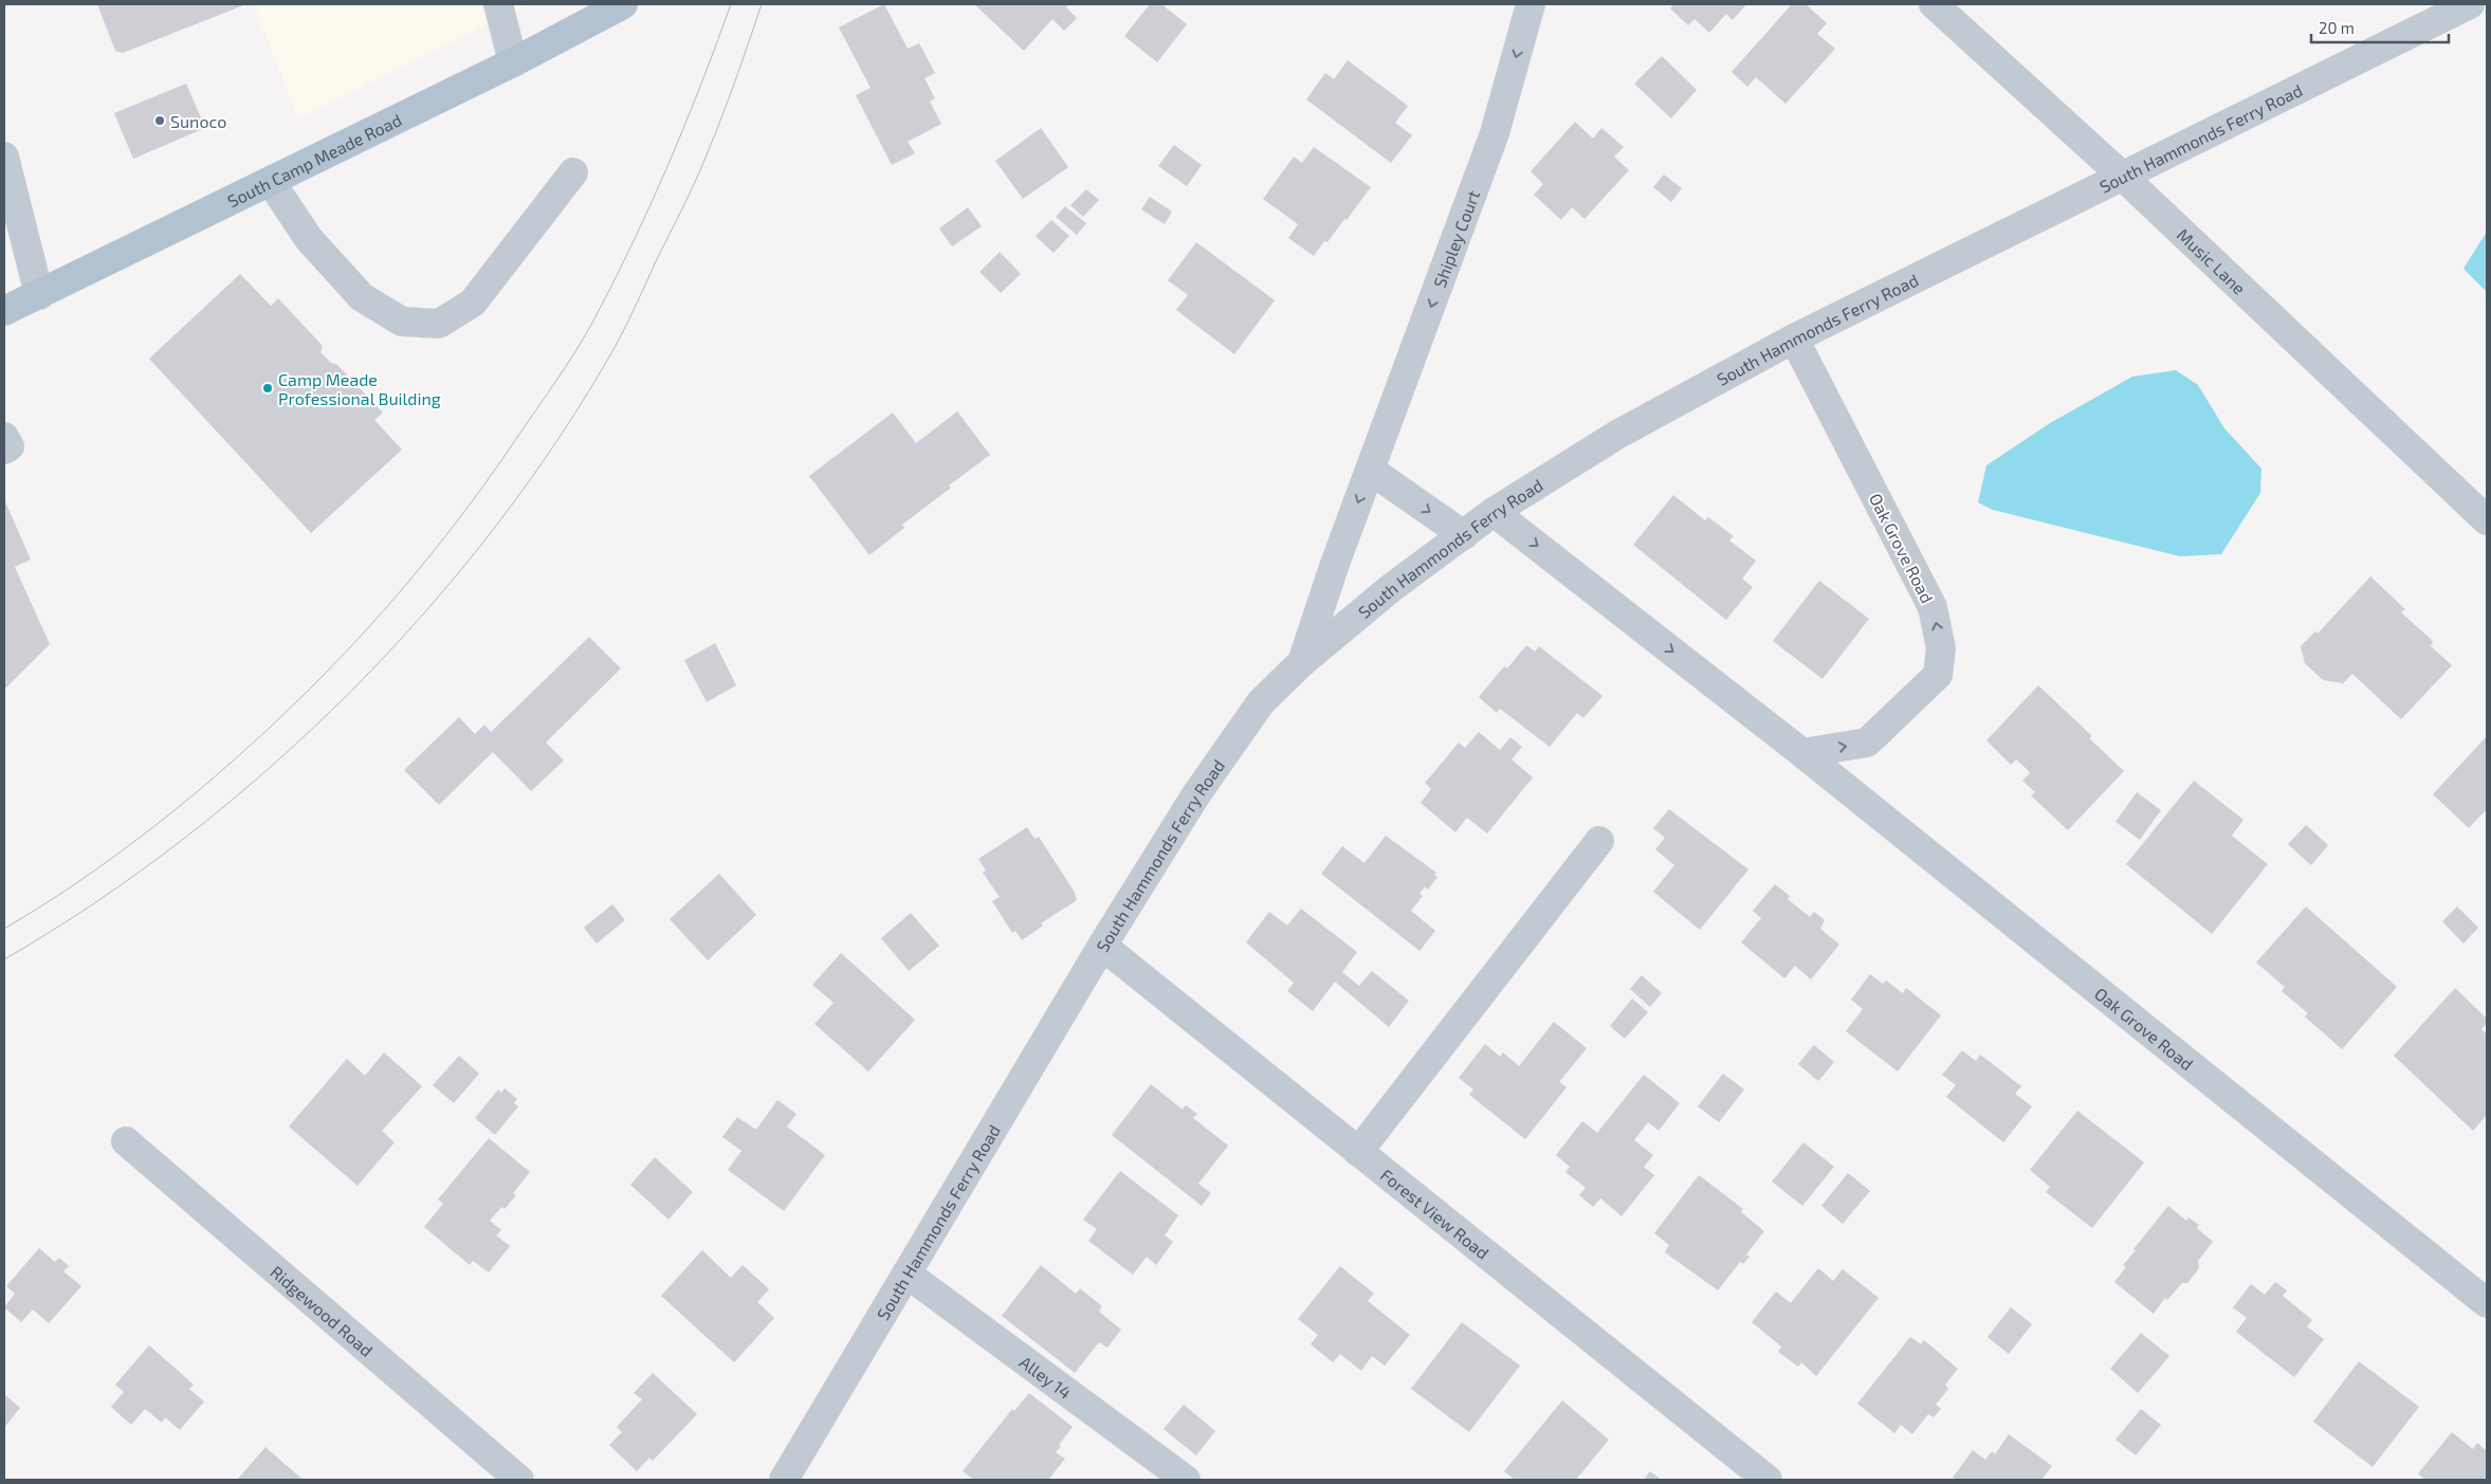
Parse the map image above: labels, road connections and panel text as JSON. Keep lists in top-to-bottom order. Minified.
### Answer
{"streets":{"main road":["South Camp Meade Road"],"street":["South Hammonds Ferry Road","Shipley Court","Music Lane","Oak Grove Road","Forest View Road","Ridgewood Road","Alley 14"]},"crossings":[["South Hammonds Ferry Road","Shipley Court"],["South Hammonds Ferry Road","Music Lane"],["South Hammonds Ferry Road","Oak Grove Road"],["South Hammonds Ferry Road","Forest View Road"],["South Hammonds Ferry Road","Alley 14"]],"one_way":["Shipley Court"],"places":["Sunoco","Camp Meade Professional Building"],"scale_bar":"20 m"}
